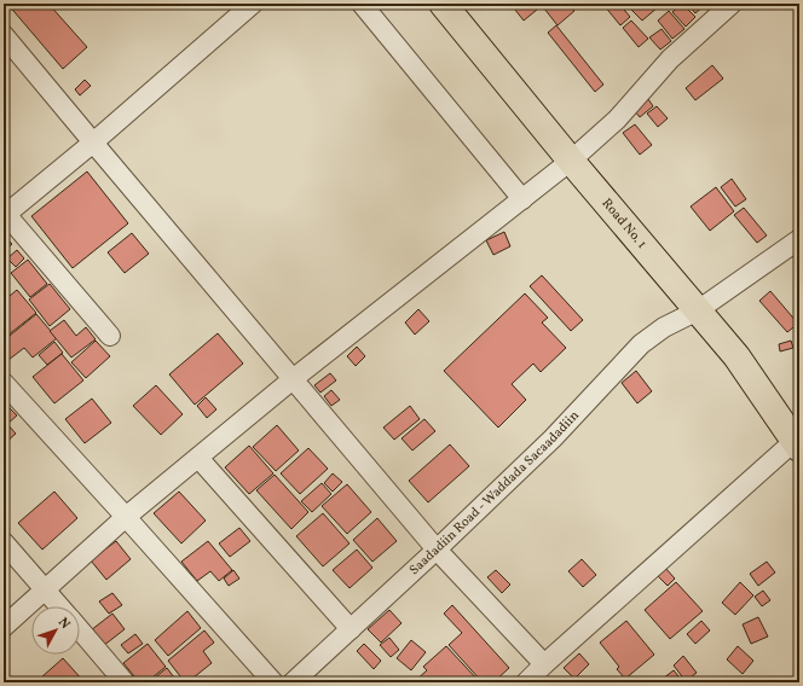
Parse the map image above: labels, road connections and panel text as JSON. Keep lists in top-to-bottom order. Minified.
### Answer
{"streets":{"highway":["Road No. 1"],"street":["Saadadiin Road - Waddada Sacaadadiin"]},"crossings":[["Road No. 1","Saadadiin Road - Waddada Sacaadadiin"]],"north":"top right"}
